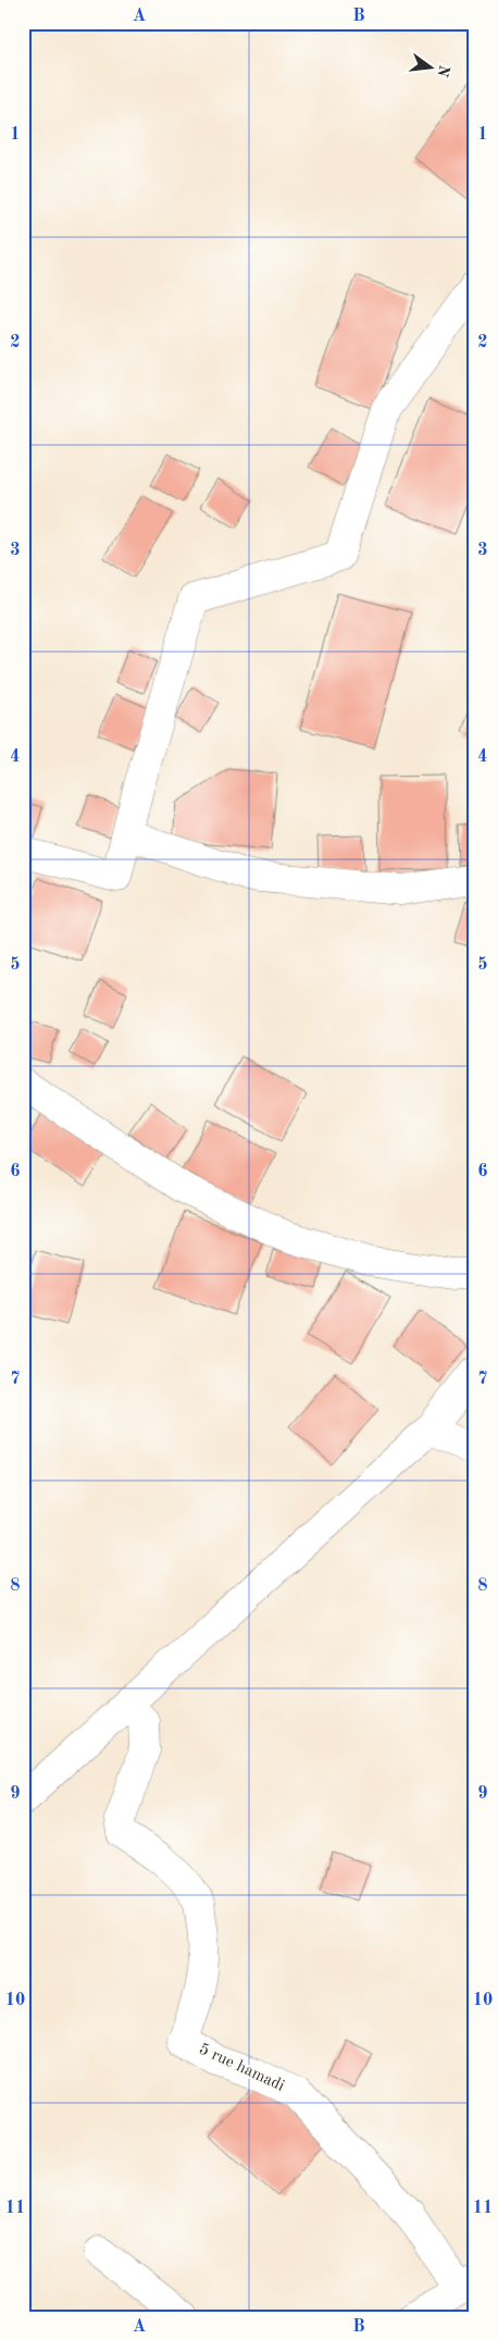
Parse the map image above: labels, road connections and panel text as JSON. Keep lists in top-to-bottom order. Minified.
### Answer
{"streets":{"street":["5 rue hamadi"]},"north":"right","grid":{"columns":["A","B"],"rows":["1","2","3","4","5","6","7","8","9","10","11"]}}
